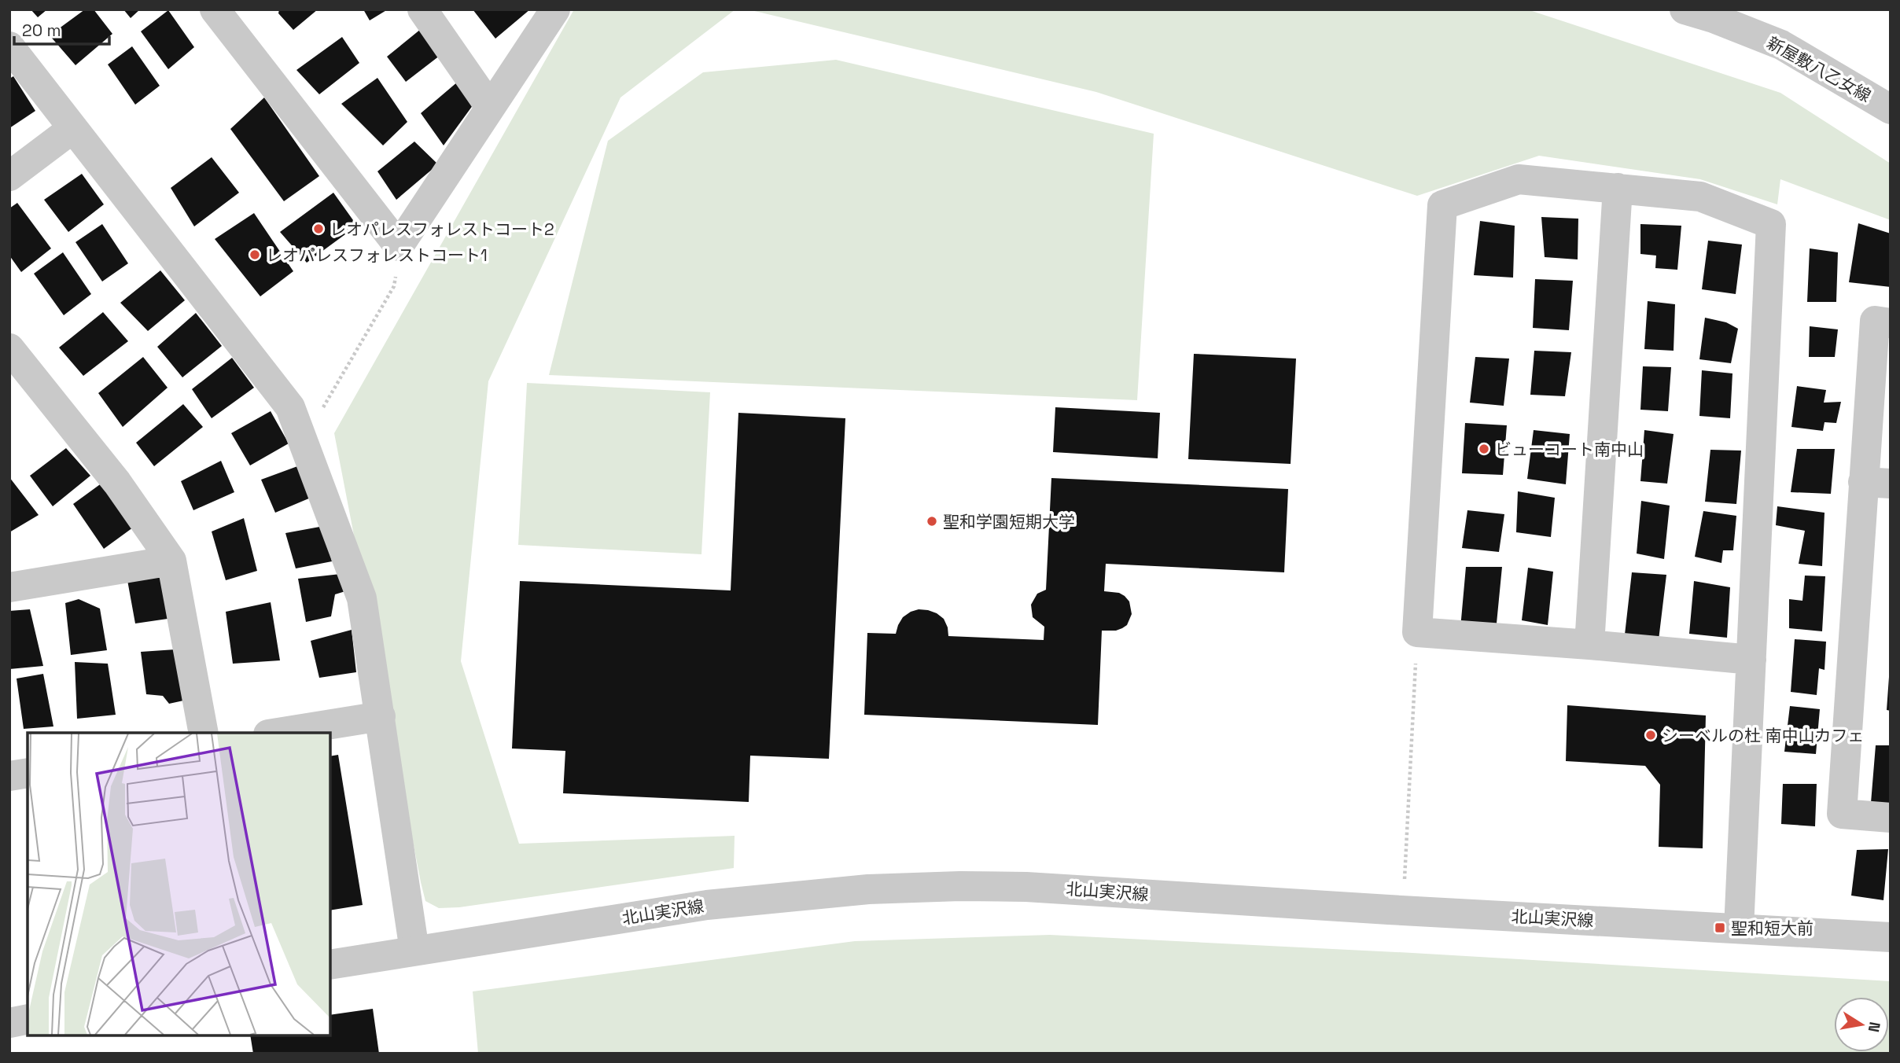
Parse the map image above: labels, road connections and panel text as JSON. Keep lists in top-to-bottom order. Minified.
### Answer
{"streets":{"street":["新屋敷八乙女線","北山実沢線"]},"places":{"other":["レオパレスフォレストコート2","レオパレスフォレストコート1","ビューコート南中山","聖和学園短期大学","シーベルの杜 南中山カフェ"],"transit":["聖和短大前"]},"scale_bar":"20 m","north":"right"}
